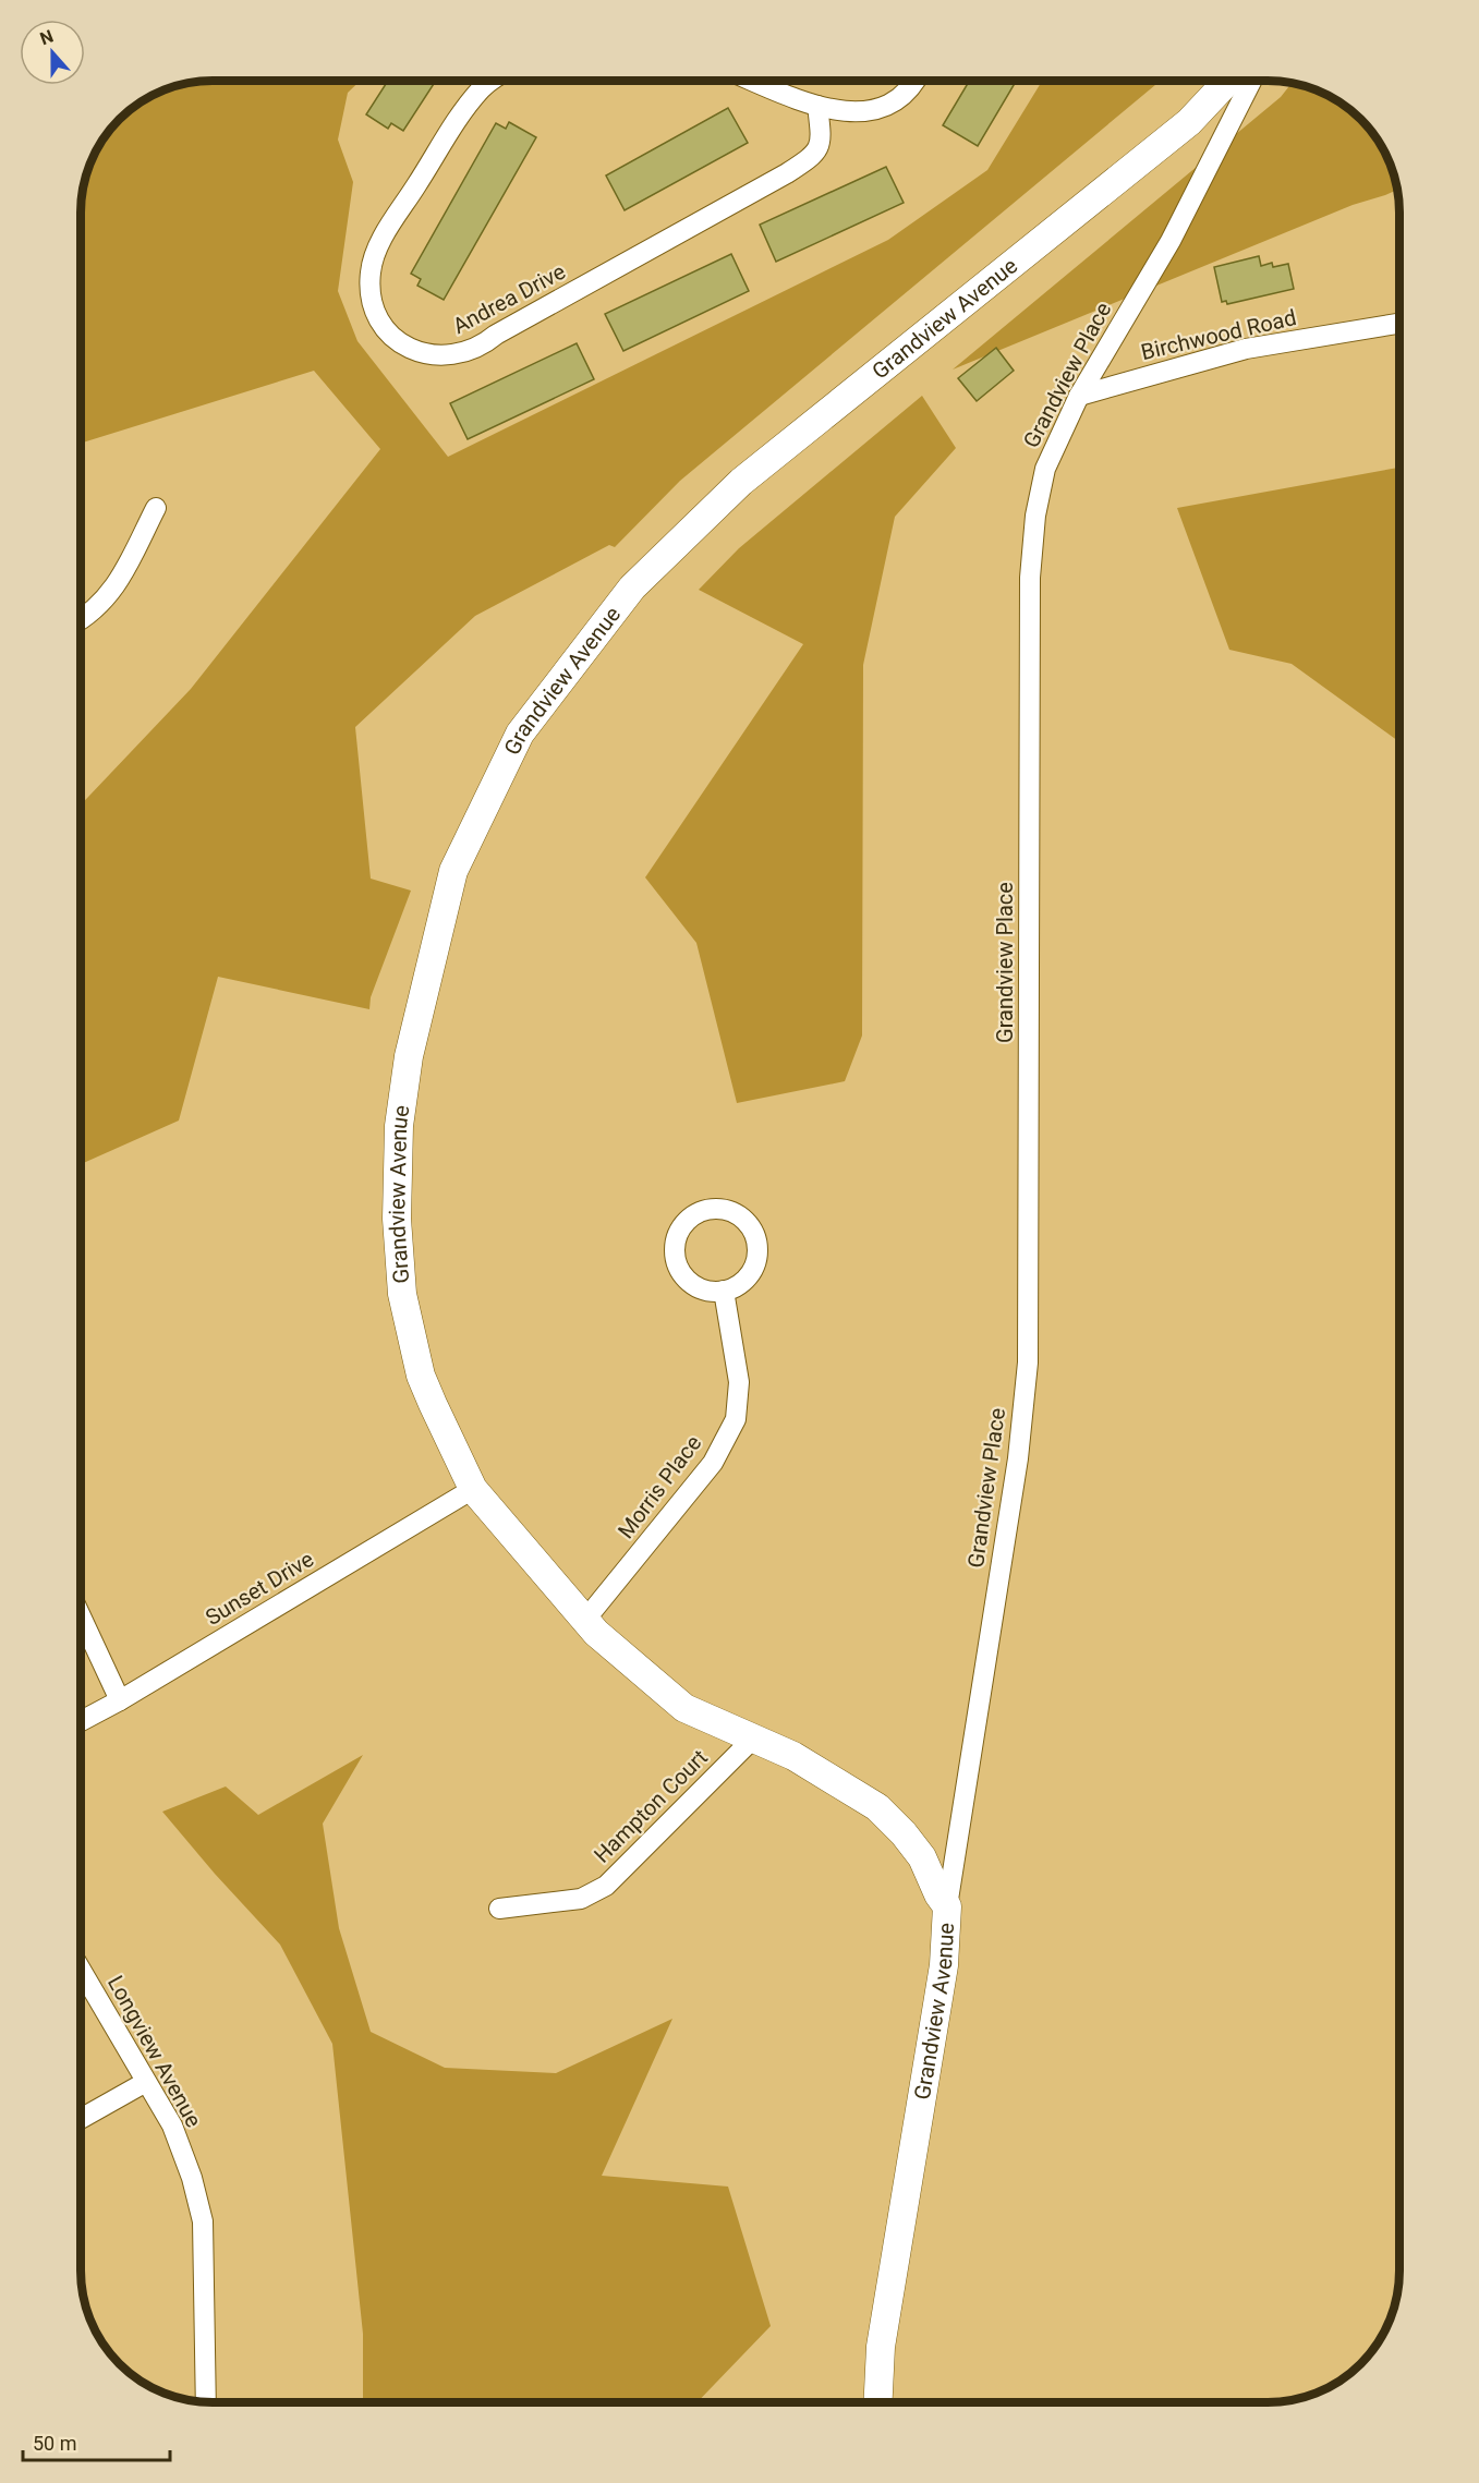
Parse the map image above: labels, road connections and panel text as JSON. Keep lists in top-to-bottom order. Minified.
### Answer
{"streets":{"main road":["Grandview Avenue"],"street":["Andrea Drive","Birchwood Road","Grandview Place","Morris Place","Sunset Drive","Hampton Court","Longview Avenue"]},"crossings":[["Grandview Avenue","Grandview Place"],["Grandview Avenue","Morris Place"],["Grandview Avenue","Sunset Drive"],["Grandview Avenue","Hampton Court"],["Birchwood Road","Grandview Place"]],"scale_bar":"50 m","north":"top"}
